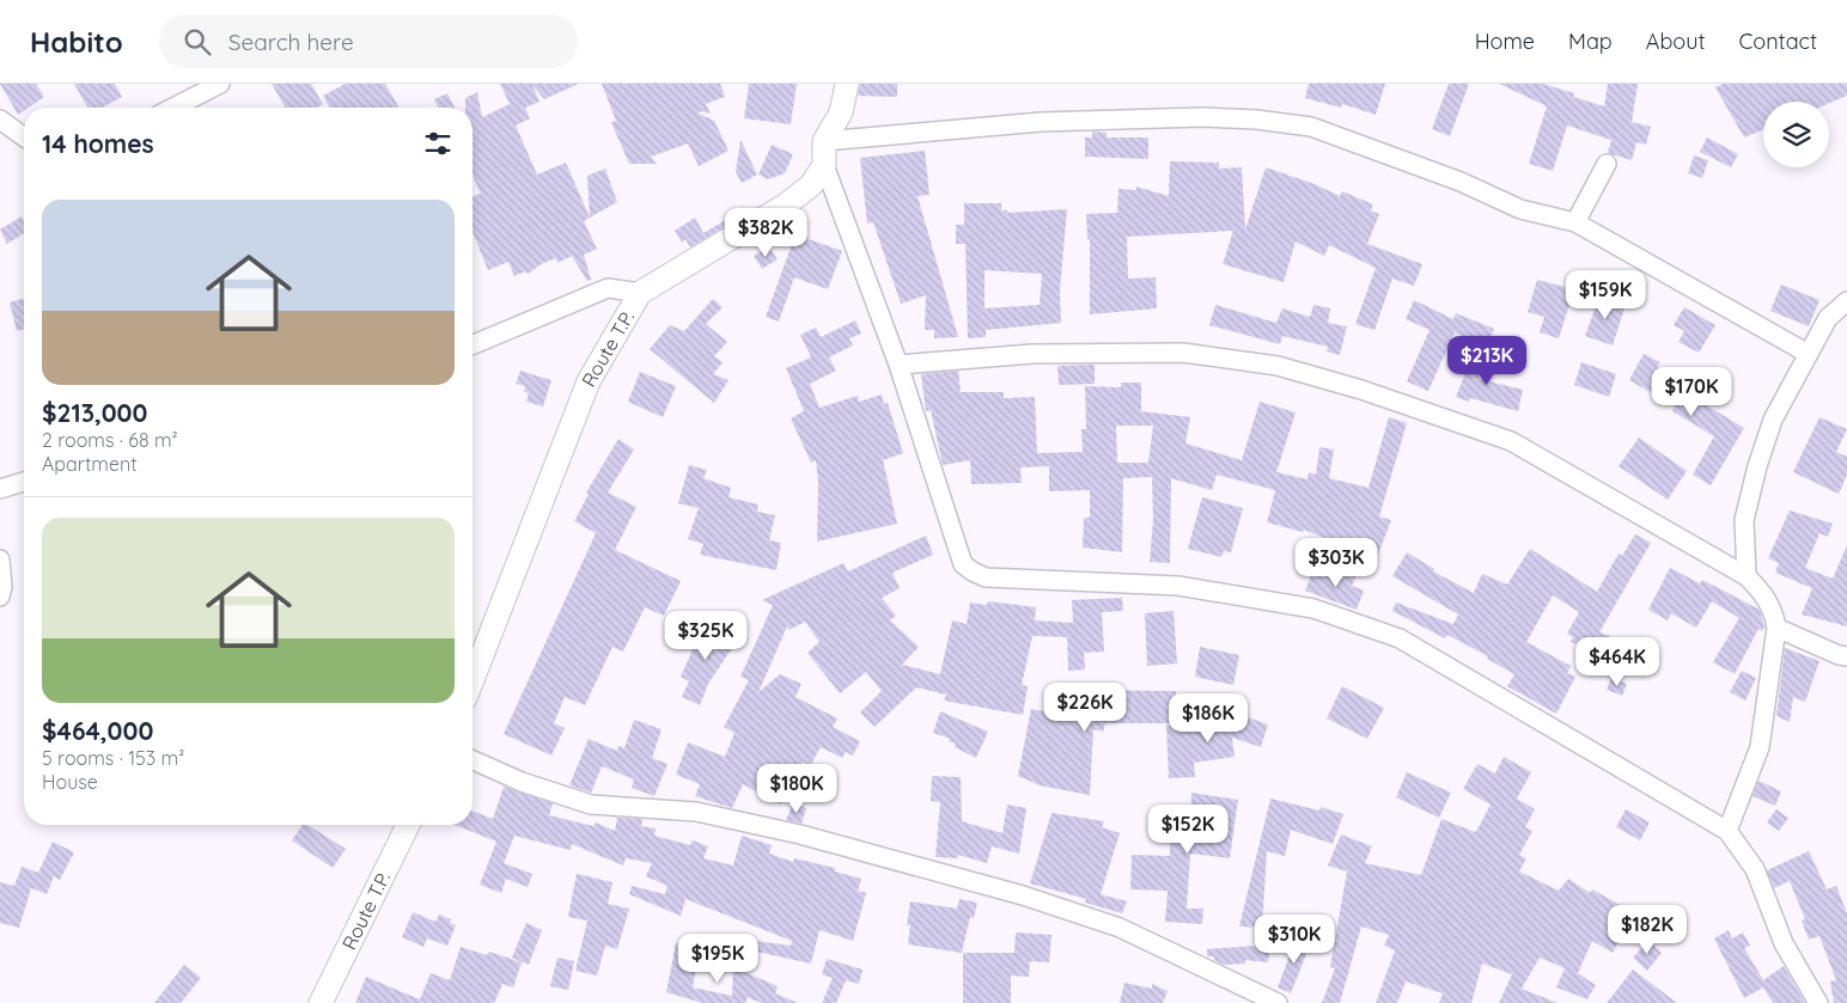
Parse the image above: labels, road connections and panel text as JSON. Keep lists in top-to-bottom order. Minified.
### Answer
{"streets":{"street":["Route T.P."]},"page":{"header":"Habito","search":"Search here","nav":["Home","Map","About","Contact"],"heading":"14 homes","list":[{"name":"$213,000","note":"2 rooms · 68 m² · Apartment"},{"name":"$464,000","note":"5 rooms · 153 m² · House"}],"price":["$382K","$159K","$213K","$170K","$303K","$325K","$464K","$226K","$186K","$180K","$152K","$182K","$310K","$195K"]}}
